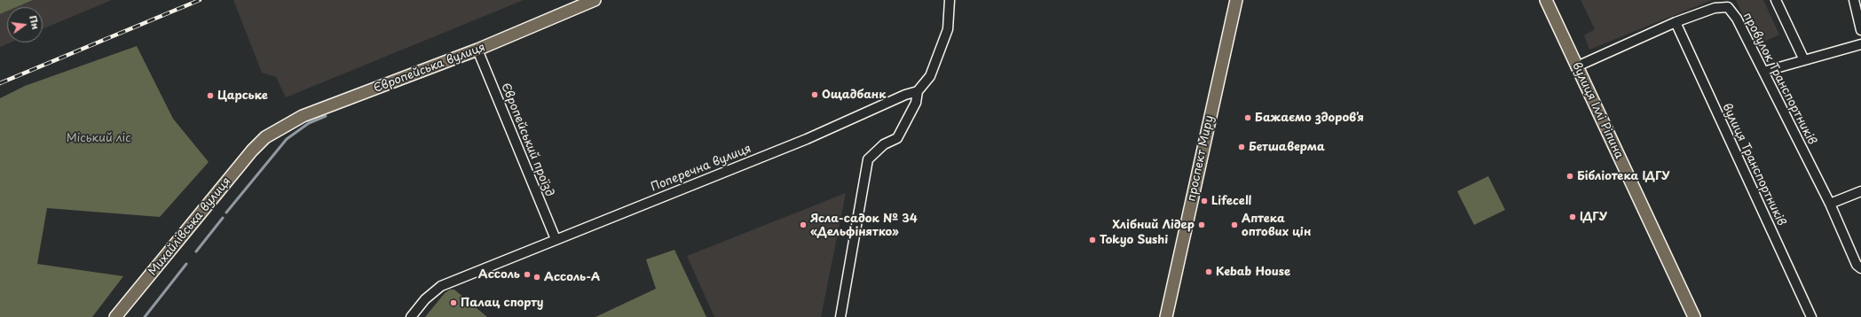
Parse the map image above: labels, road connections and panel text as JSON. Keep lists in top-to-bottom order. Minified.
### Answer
{"streets":{"main road":["Європейська вулиця","вулиця Іллі Ріпина","проспект Миру","Михайлівська вулиця"],"street":["провулок Транспортників","Європейський проїзд","вулиця Транспортників","Поперечна вулиця"]},"crossings":[["Європейська вулиця","Європейський проїзд"],["Європейська вулиця","Михайлівська вулиця"],["провулок Транспортників","вулиця Іллі Ріпина"],["провулок Транспортників","вулиця Транспортників"],["Європейський проїзд","Поперечна вулиця"]],"parks":["Міський ліс"],"places":["Ощадбанк","Царське","Бажаємо здоровʼя","Бетшаверма","Бібліотека ІДГУ","Lifecell","ІДГУ","Ясла-садок № 34 «Дельфінятко»","Хлібний Лідер","Аптека оптових цін","Tokyo Sushi","Kebab House","Ассоль","Ассоль-А","Палац спорту"],"north":"right"}
